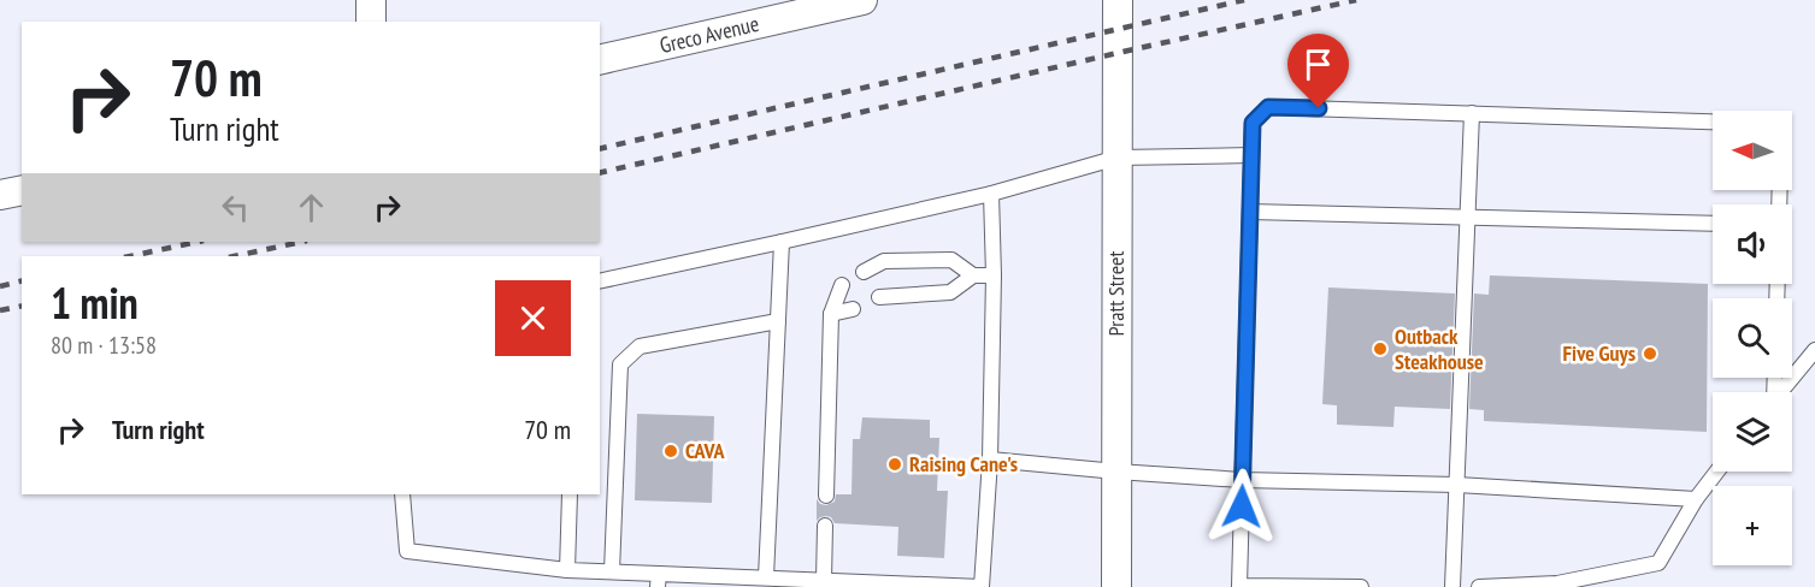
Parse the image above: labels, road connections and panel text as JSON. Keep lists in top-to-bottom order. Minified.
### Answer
{"streets":{"street":["Greco Avenue","Pratt Street"]},"places":["Outback Steakhouse","Five Guys","CAVA","Raising Cane's"],"north":"left","page":{"turn":["70 m","Turn right"],"map_buttons":"+","heading":["1 min","80 m · 13:58"],"list":[{"name":"Turn right","value":"70 m"}]}}
